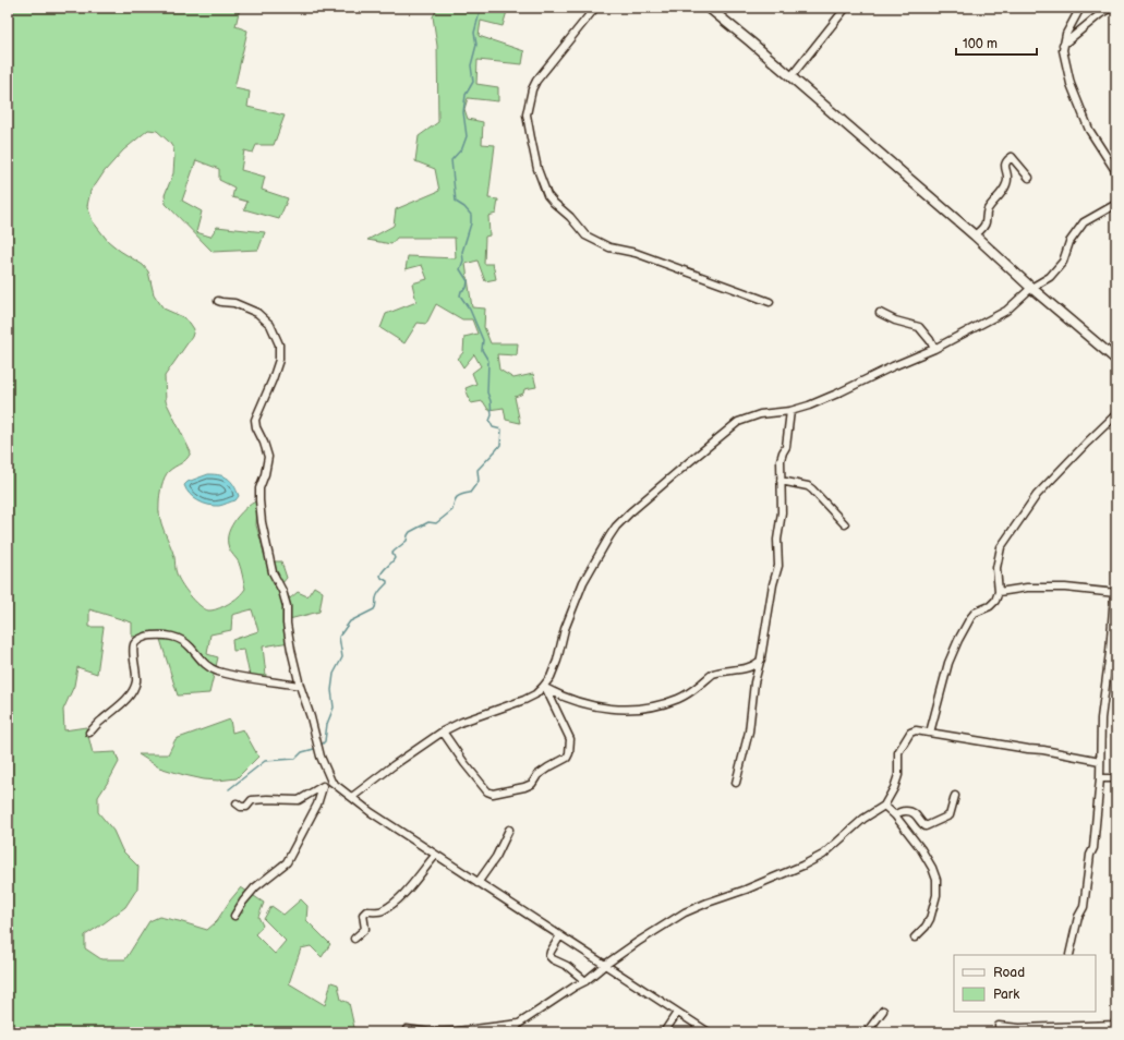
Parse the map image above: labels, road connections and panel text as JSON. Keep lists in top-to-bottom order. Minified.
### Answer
{"legend":["Road","Park"],"scale_bar":"100 m"}
